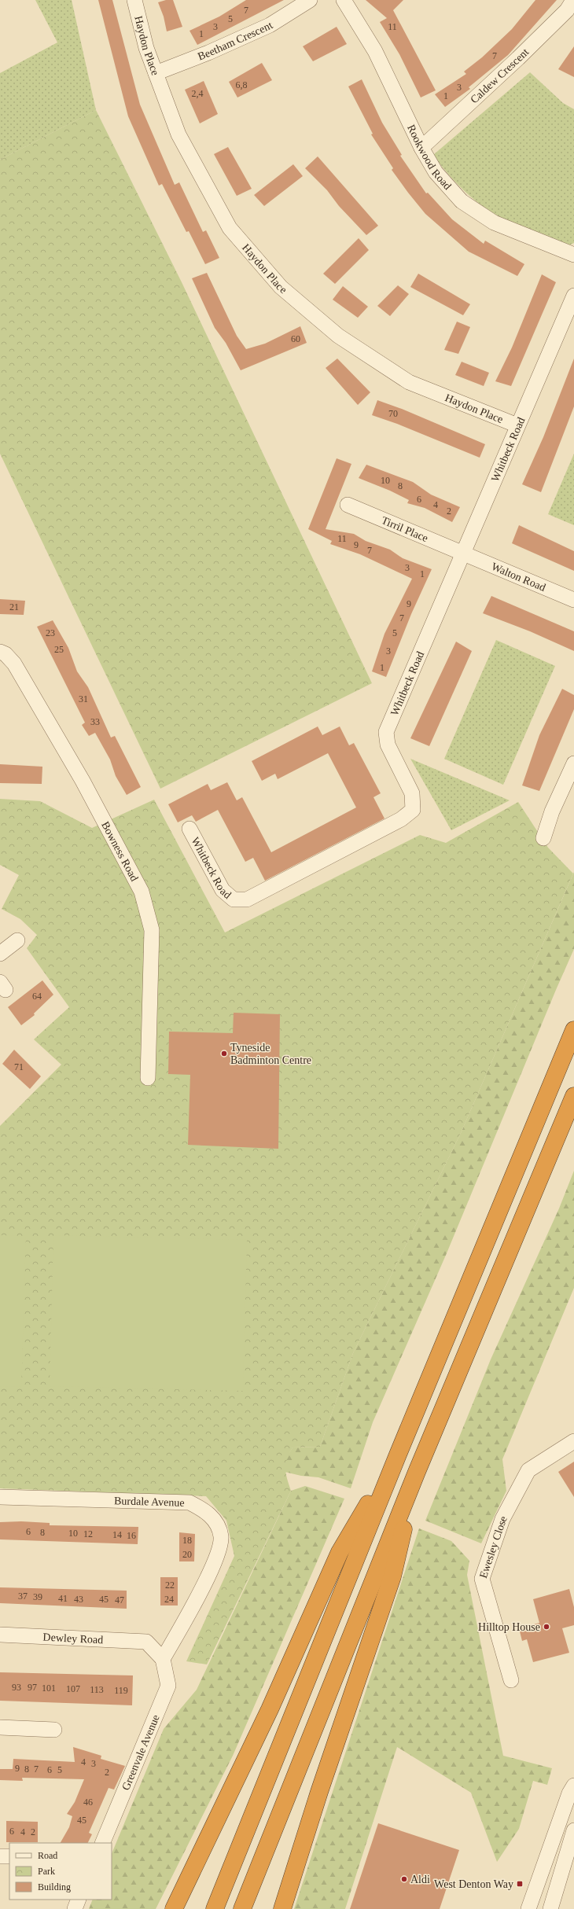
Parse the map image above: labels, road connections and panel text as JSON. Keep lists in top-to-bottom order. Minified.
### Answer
{"streets":{"street":["Beetham Crescent","Haydon Place","Caldew Crescent","Rookwood Road","Whitbeck Road","Tirril Place","Walton Road","Bowness Road","Burdale Avenue","Ewesley Close","Dewley Road","Greenvale Avenue"]},"crossings":[["Beetham Crescent","Haydon Place"],["Haydon Place","Whitbeck Road"],["Caldew Crescent","Rookwood Road"],["Whitbeck Road","Tirril Place"],["Whitbeck Road","Walton Road"],["Tirril Place","Walton Road"],["Burdale Avenue","Dewley Road"],["Burdale Avenue","Greenvale Avenue"],["Dewley Road","Greenvale Avenue"]],"places":{"other":["Tyneside Badminton Centre","Hilltop House","Aldi"],"transit":["West Denton Way"]},"house_numbers":["7","5","3","11","1","7","6,8","3","2,4","1","60","70","10","8","6","4","2","11","9","7","3","1","9","21","7","23","5","25","3","1","31","33","64","71","6","8","10","12","14","16","18","20","22","37","39","41","43","45","24","47","93","97","101","107","113","119","4","3","9","8","7","6","5","2","46","45","6","4","2"],"legend":["Road","Park","Building"]}
